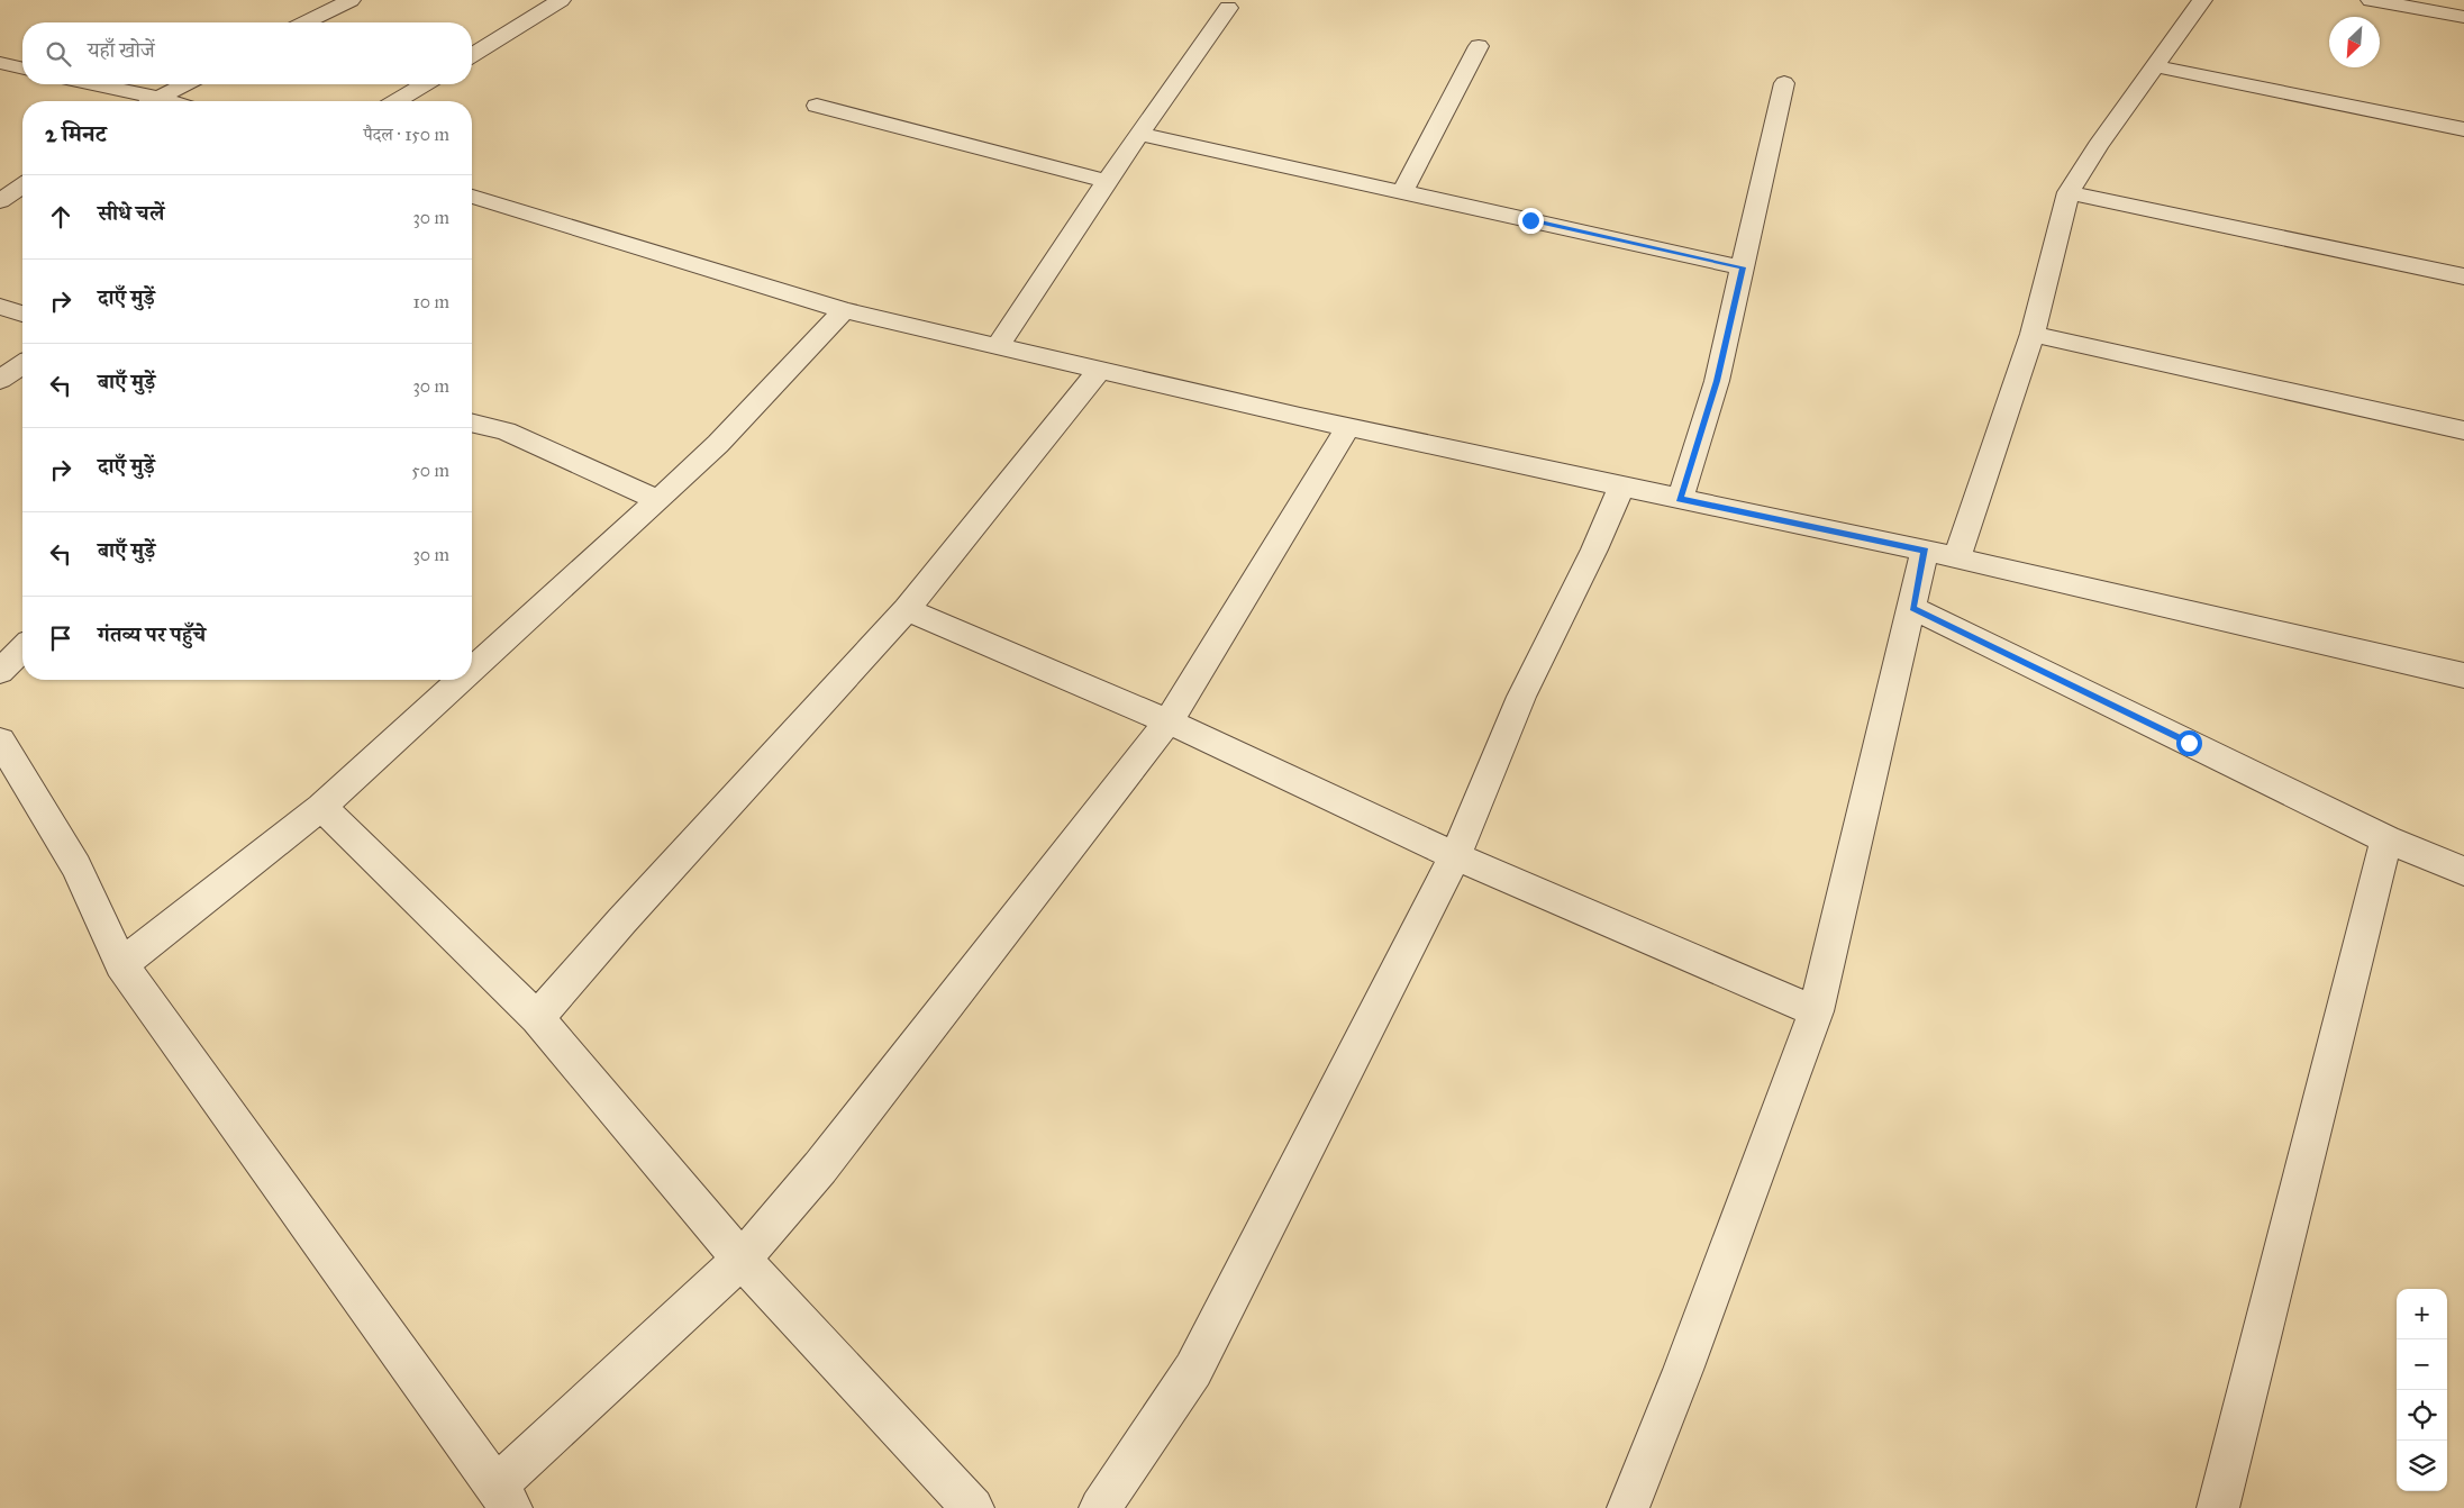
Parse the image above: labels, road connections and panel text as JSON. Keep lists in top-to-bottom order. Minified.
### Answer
{"north":"bottom left","page":{"search":"यहाँ खोजें","heading":["2 मिनट","पैदल · 150 m"],"list":[["सीधे चलें","30 m"],["दाएँ मुड़ें","10 m"],["बाएँ मुड़ें","30 m"],["दाएँ मुड़ें","50 m"],["बाएँ मुड़ें","30 m"],"गंतव्य पर पहुँचे"],"map_buttons":["+","−"]}}
